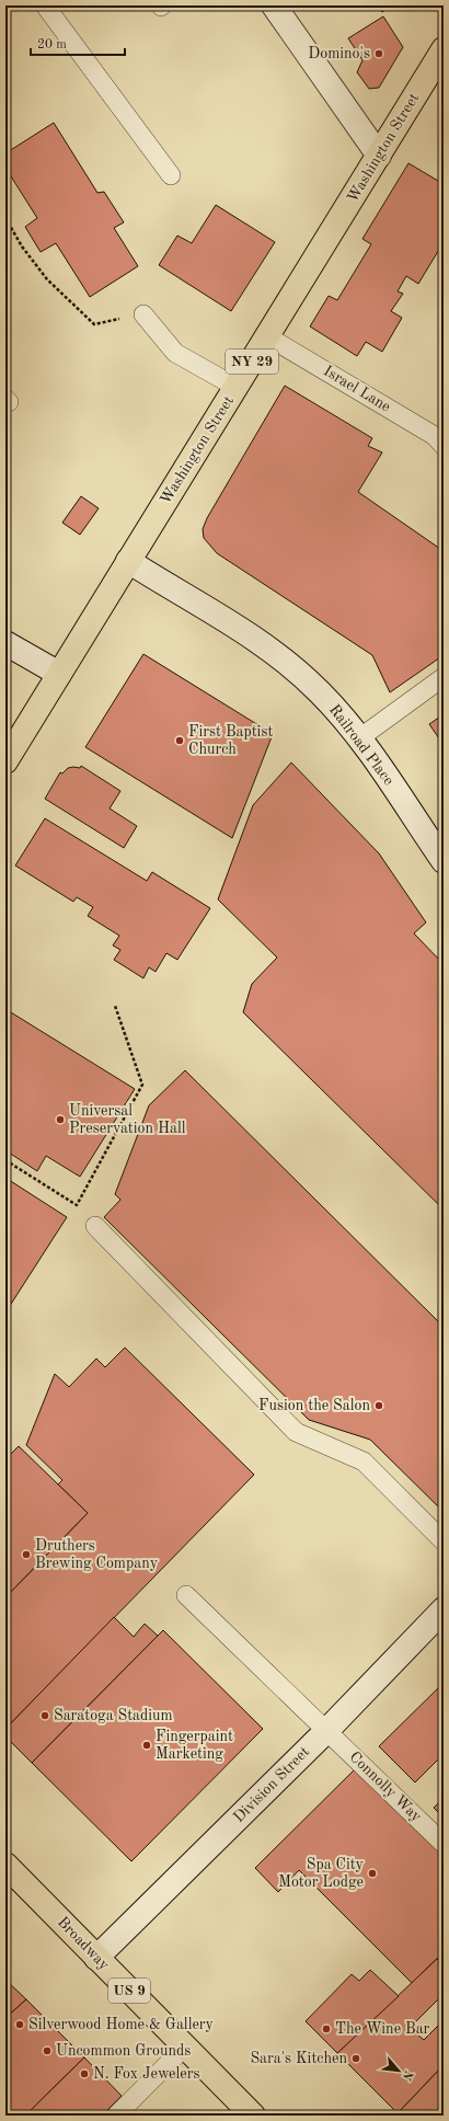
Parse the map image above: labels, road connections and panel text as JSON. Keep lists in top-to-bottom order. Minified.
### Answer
{"streets":{"highway":["Washington Street","NY 29","Broadway","US 9"],"street":["Railroad Place","Division Street"],"lane":["Israel Lane","Connolly Way"]},"crossings":[["Washington Street","Israel Lane"],["Washington Street","Railroad Place"],["Division Street","Connolly Way"],["Division Street","Broadway"]],"places":["Domino's","First Baptist Church","Universal Preservation Hall","Fusion the Salon","Druthers Brewing Company","Saratoga Stadium","Fingerpaint Marketing","Spa City Motor Lodge","Silverwood Home & Gallery","The Wine Bar","Uncommon Grounds","Sara's Kitchen","N. Fox Jewelers"],"scale_bar":"20 m","north":"bottom right"}
